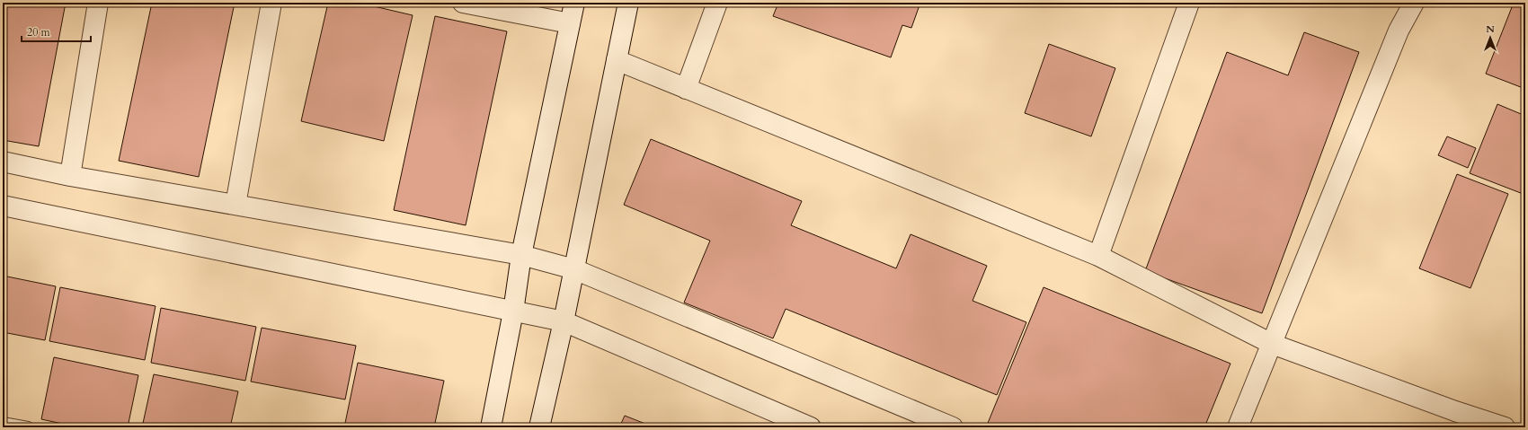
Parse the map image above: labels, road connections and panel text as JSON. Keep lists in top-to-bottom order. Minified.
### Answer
{"scale_bar":"20 m","north":"top"}
